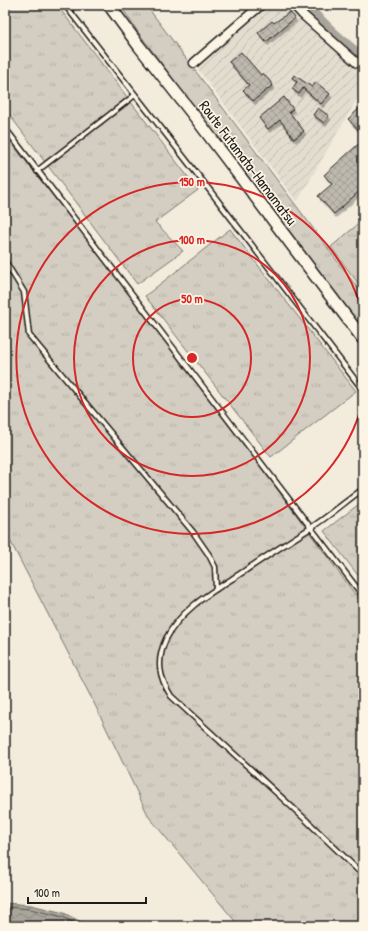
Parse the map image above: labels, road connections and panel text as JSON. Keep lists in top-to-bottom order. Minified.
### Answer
{"streets":{"main road":["Route Futamata-Hamamatsu"]},"scale_bar":"100 m","rings":["150 m","100 m","50 m"]}
